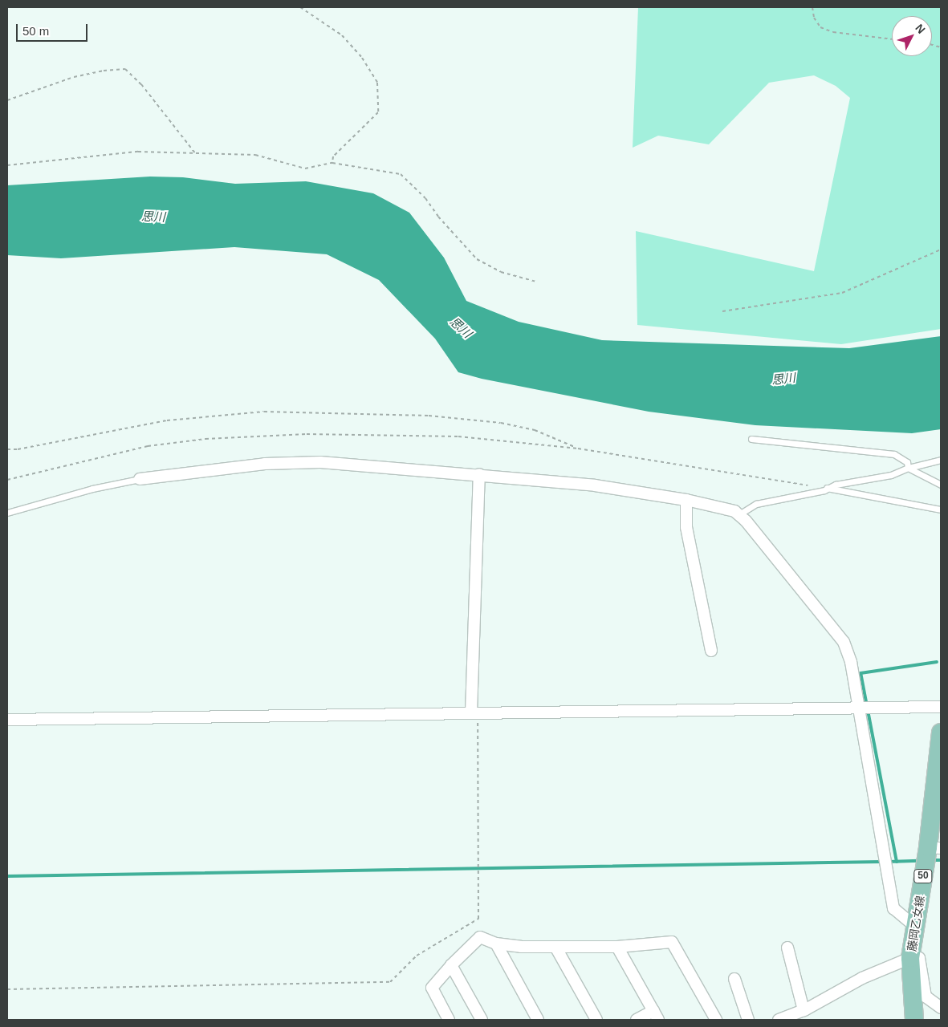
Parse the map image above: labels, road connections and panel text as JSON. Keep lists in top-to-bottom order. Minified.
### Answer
{"streets":{"main road":["50","藤岡乙女線"]},"water":["思川"],"scale_bar":"50 m","north":"top right"}
